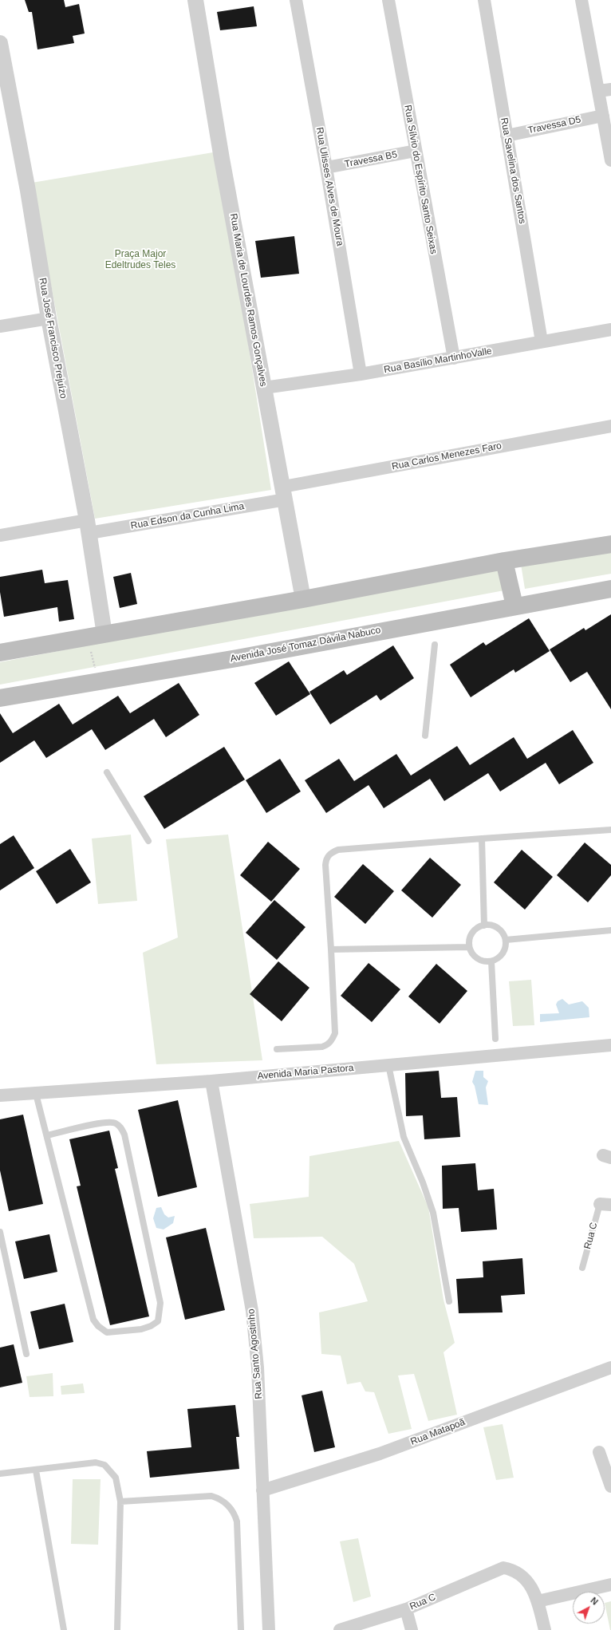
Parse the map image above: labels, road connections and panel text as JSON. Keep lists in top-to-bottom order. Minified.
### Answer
{"streets":{"main road":["Avenida José Tomaz Dávila Nabuco"],"street":["Travessa D5","Travessa B5","Rua Savelina dos Santos","Rua Sílvio do Espírito Santo Seixas","Rua Ulisses Alves de Moura","Rua Maria de Lourdes Ramos Gonçalves","Rua José Francisco Prejuízo","Rua Basílio MartinhoValle","Rua Carlos Menezes Faro","Rua Edson da Cunha Lima","Avenida Maria Pastora","Rua C","Rua Santo Agostinho","Rua Matapoã"]},"crossings":[["Travessa D5","Rua Savelina dos Santos"],["Travessa B5","Rua Sílvio do Espírito Santo Seixas"],["Travessa B5","Rua Ulisses Alves de Moura"],["Rua Savelina dos Santos","Rua Basílio MartinhoValle"],["Rua Sílvio do Espírito Santo Seixas","Rua Basílio MartinhoValle"],["Rua Ulisses Alves de Moura","Rua Basílio MartinhoValle"],["Rua Maria de Lourdes Ramos Gonçalves","Rua Basílio MartinhoValle"],["Rua Maria de Lourdes Ramos Gonçalves","Rua Carlos Menezes Faro"],["Rua Maria de Lourdes Ramos Gonçalves","Rua Edson da Cunha Lima"],["Rua José Francisco Prejuízo","Rua Edson da Cunha Lima"],["Rua Carlos Menezes Faro","Rua Edson da Cunha Lima"],["Avenida Maria Pastora","Rua Santo Agostinho"],["Rua Santo Agostinho","Rua Matapoã"]],"parks":["Praça Major Edeltrudes Teles"],"north":"top right"}
